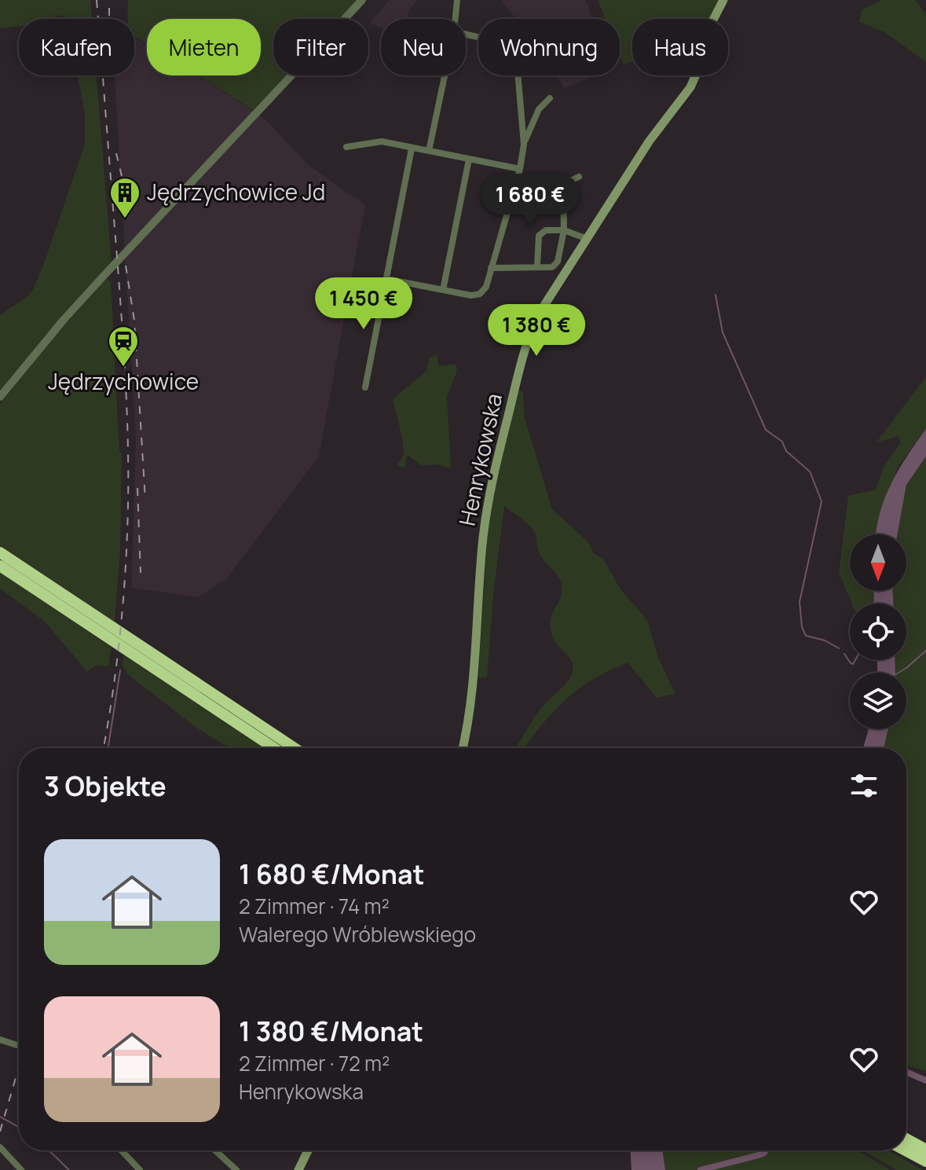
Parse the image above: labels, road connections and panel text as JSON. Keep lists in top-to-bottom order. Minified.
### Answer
{"streets":{"main road":["Henrykowska"]},"places":{"building":["Jędrzychowice Jd"],"station":["Jędrzychowice"]},"north":"bottom","page":{"chip":["Kaufen","Mieten","Filter","Neu","Wohnung","Haus"],"price":["1 680 €","1 450 €","1 380 €"],"heading":"3 Objekte","list":[{"name":"1 680 €/Monat","note":"2 Zimmer · 74 m² · Walerego Wróblewskiego"},{"name":"1 380 €/Monat","note":"2 Zimmer · 72 m² · Henrykowska"}]}}
